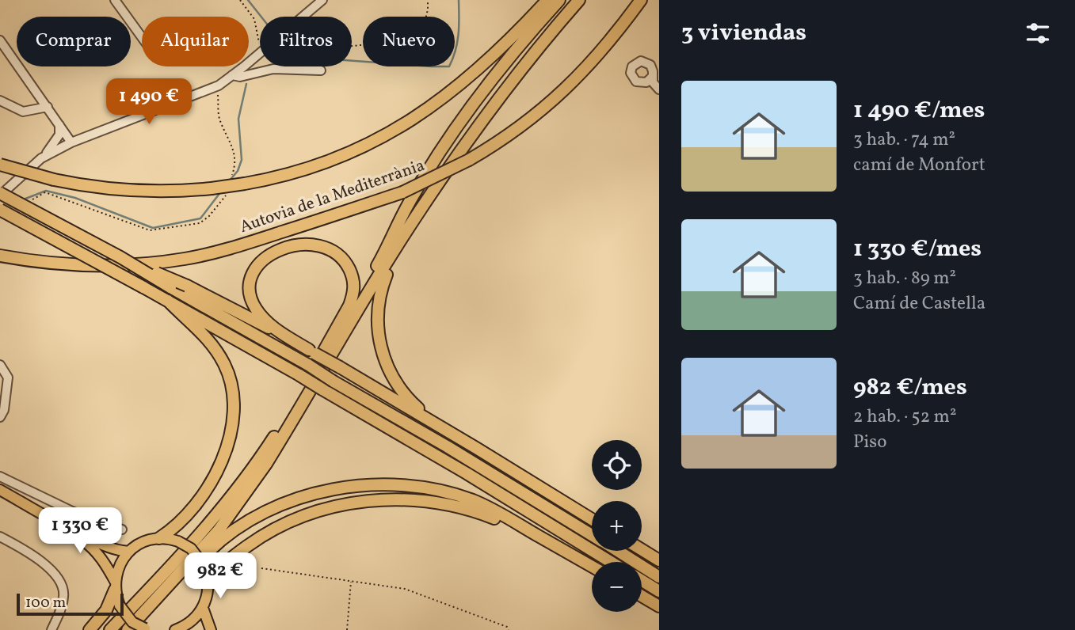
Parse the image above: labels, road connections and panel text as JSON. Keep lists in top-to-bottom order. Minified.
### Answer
{"streets":{"highway":["Autovia de la Mediterrània"]},"scale_bar":"100 m","page":{"heading":"3 viviendas","chip":["Comprar","Alquilar","Filtros","Nuevo"],"list":[{"name":"1 490 €/mes","note":"3 hab. · 74 m² · camí de Monfort"},{"name":"1 330 €/mes","note":"3 hab. · 89 m² · Camí de Castella"},{"name":"982 €/mes","note":"2 hab. · 52 m² · Piso"}],"price":["1 490 €","1 330 €","982 €"],"map_buttons":["+","−"],"scale":"100 m"}}
